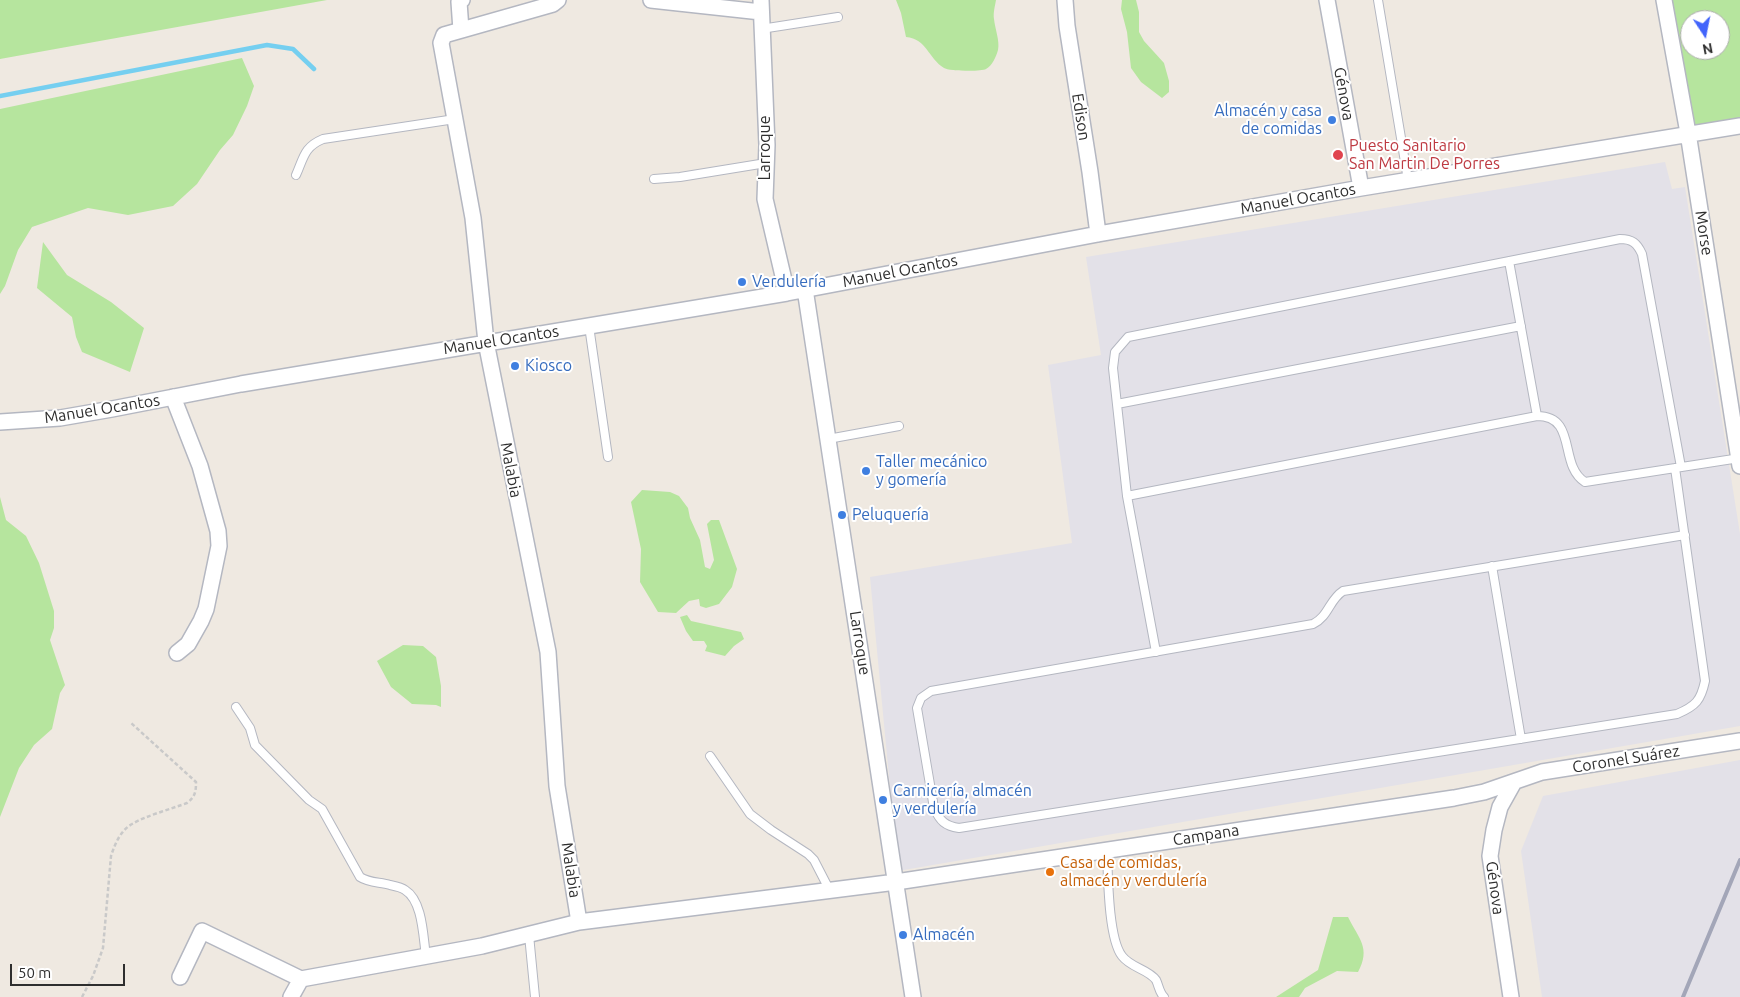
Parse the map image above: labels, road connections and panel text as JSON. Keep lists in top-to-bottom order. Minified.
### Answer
{"streets":{"street":["Génova","Edison","Larroque","Manuel Ocantos","Morse","Malabia","Coronel Suárez","Campana"]},"crossings":[["Génova","Manuel Ocantos"],["Génova","Coronel Suárez"],["Génova","Campana"],["Edison","Manuel Ocantos"],["Larroque","Manuel Ocantos"],["Larroque","Campana"],["Manuel Ocantos","Morse"],["Manuel Ocantos","Malabia"],["Malabia","Campana"],["Coronel Suárez","Campana"]],"places":["Almacén y casa de comidas","Puesto Sanitario San Martin De Porres","Verdulería","Kiosco","Taller mecánico y gomería","Peluquería","Carnicería, almacén y verdulería","Casa de comidas, almacén y verdulería","Almacén"],"scale_bar":"50 m","north":"bottom"}
